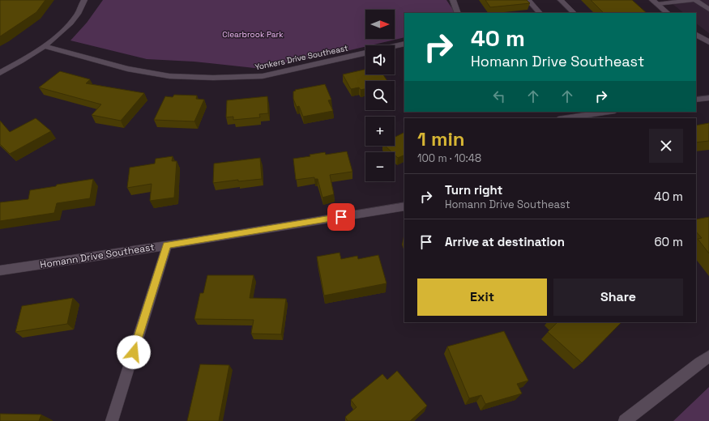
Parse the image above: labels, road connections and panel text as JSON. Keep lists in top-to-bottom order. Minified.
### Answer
{"streets":{"street":["Yonkers Drive Southeast","Homann Drive Southeast"]},"parks":["Clearbrook Park"],"north":"right","page":{"map_buttons":["+","−"],"turn":["40 m","Homann Drive Southeast"],"heading":["1 min","100 m · 10:48"],"list":[{"name":"Turn right","note":"Homann Drive Southeast","value":"40 m"},{"name":"Arrive at destination","value":"60 m"}],"buttons":["Exit","Share"]}}
